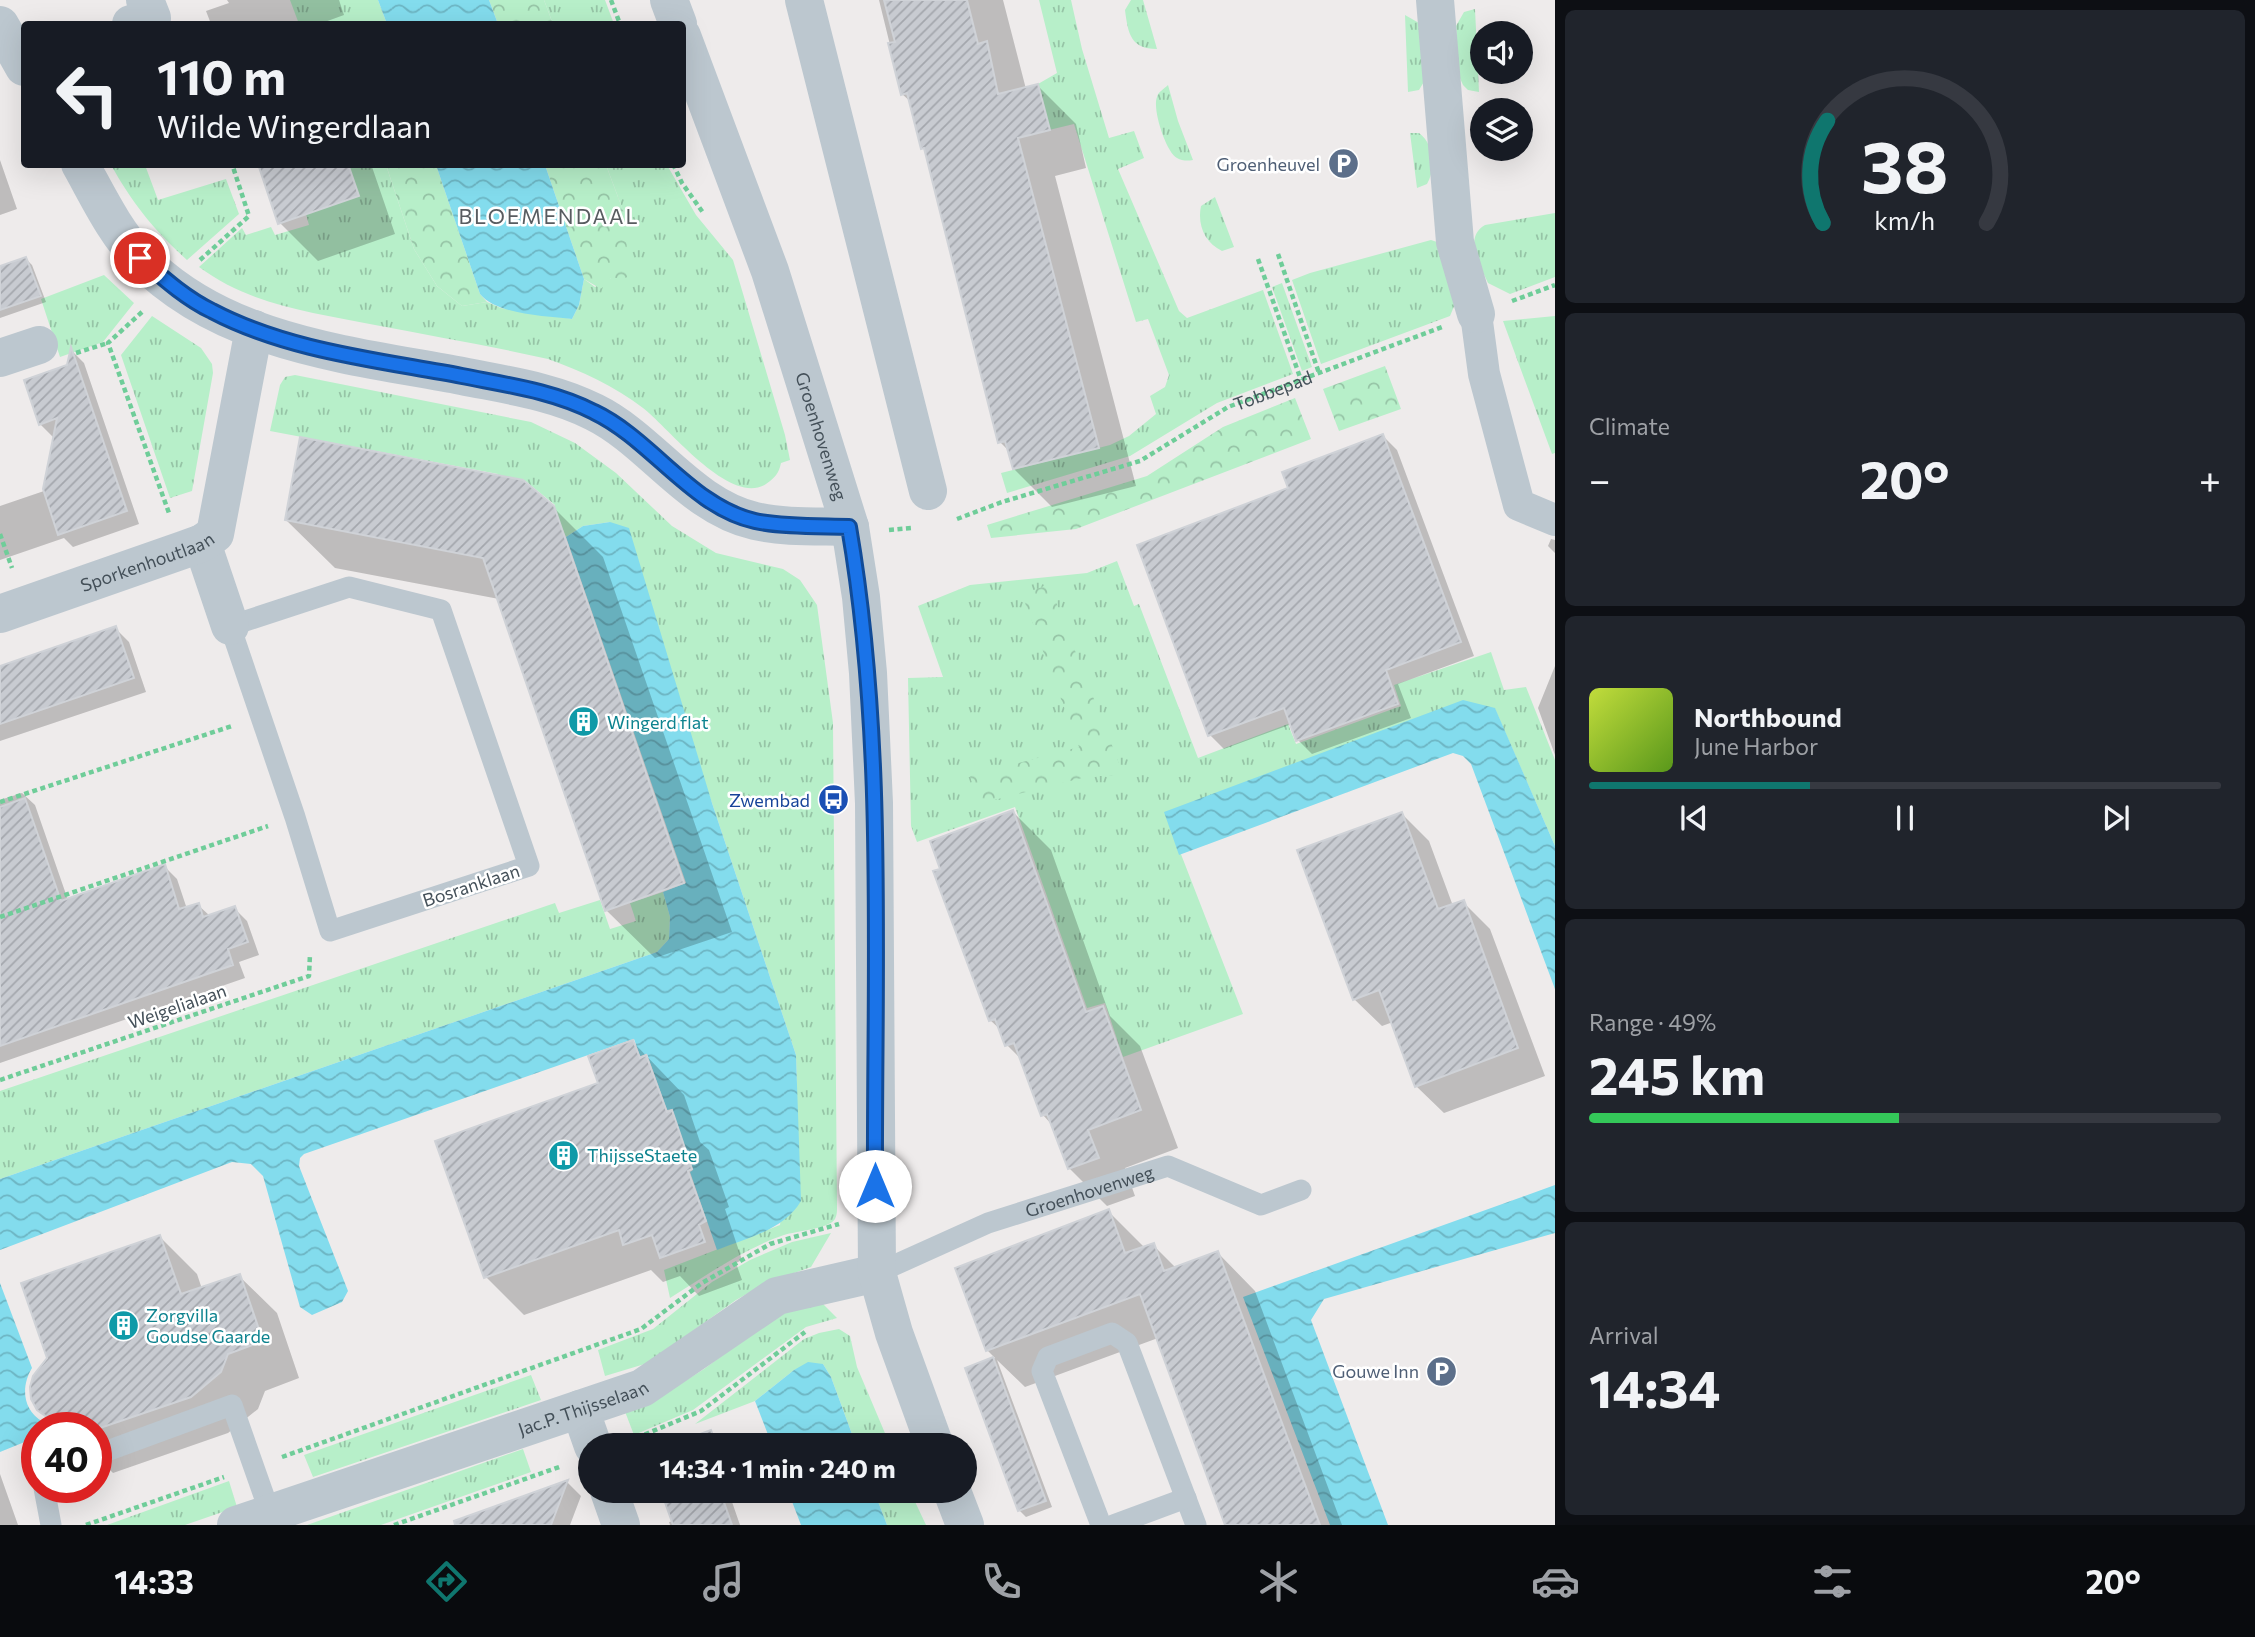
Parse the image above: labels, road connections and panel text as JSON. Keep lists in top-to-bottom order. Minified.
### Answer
{"streets":{"street":["Groenhovenweg","Sporkenhoutlaan","Jac.P. Thijsselaan"],"lane":["Bosranklaan"],"path":["Tobbepad","Weigelialaan"]},"crossings":[["Groenhovenweg","Jac.P. Thijsselaan"],["Bosranklaan","Weigelialaan"]],"districts":["BLOEMENDAAL"],"places":{"parking":["Groenheuvel","Gouwe Inn"],"building":["Wingerd flat","ThijsseStaete","Zorgvilla Goudse Gaarde"],"bus stop":["Zwembad"]},"page":{"turn":["110 m","Wilde Wingerdlaan"],"tile":["Climate",["Range · 49%","245 km"],["Arrival","14:34"]],"heat":["−","20°","+"],"song":["Northbound","June Harbor"],"limit":"40","trip":"14:34 · 1 min · 240 m","tabs":["14:33","20°"],"gauge":["38","km/h"]}}
